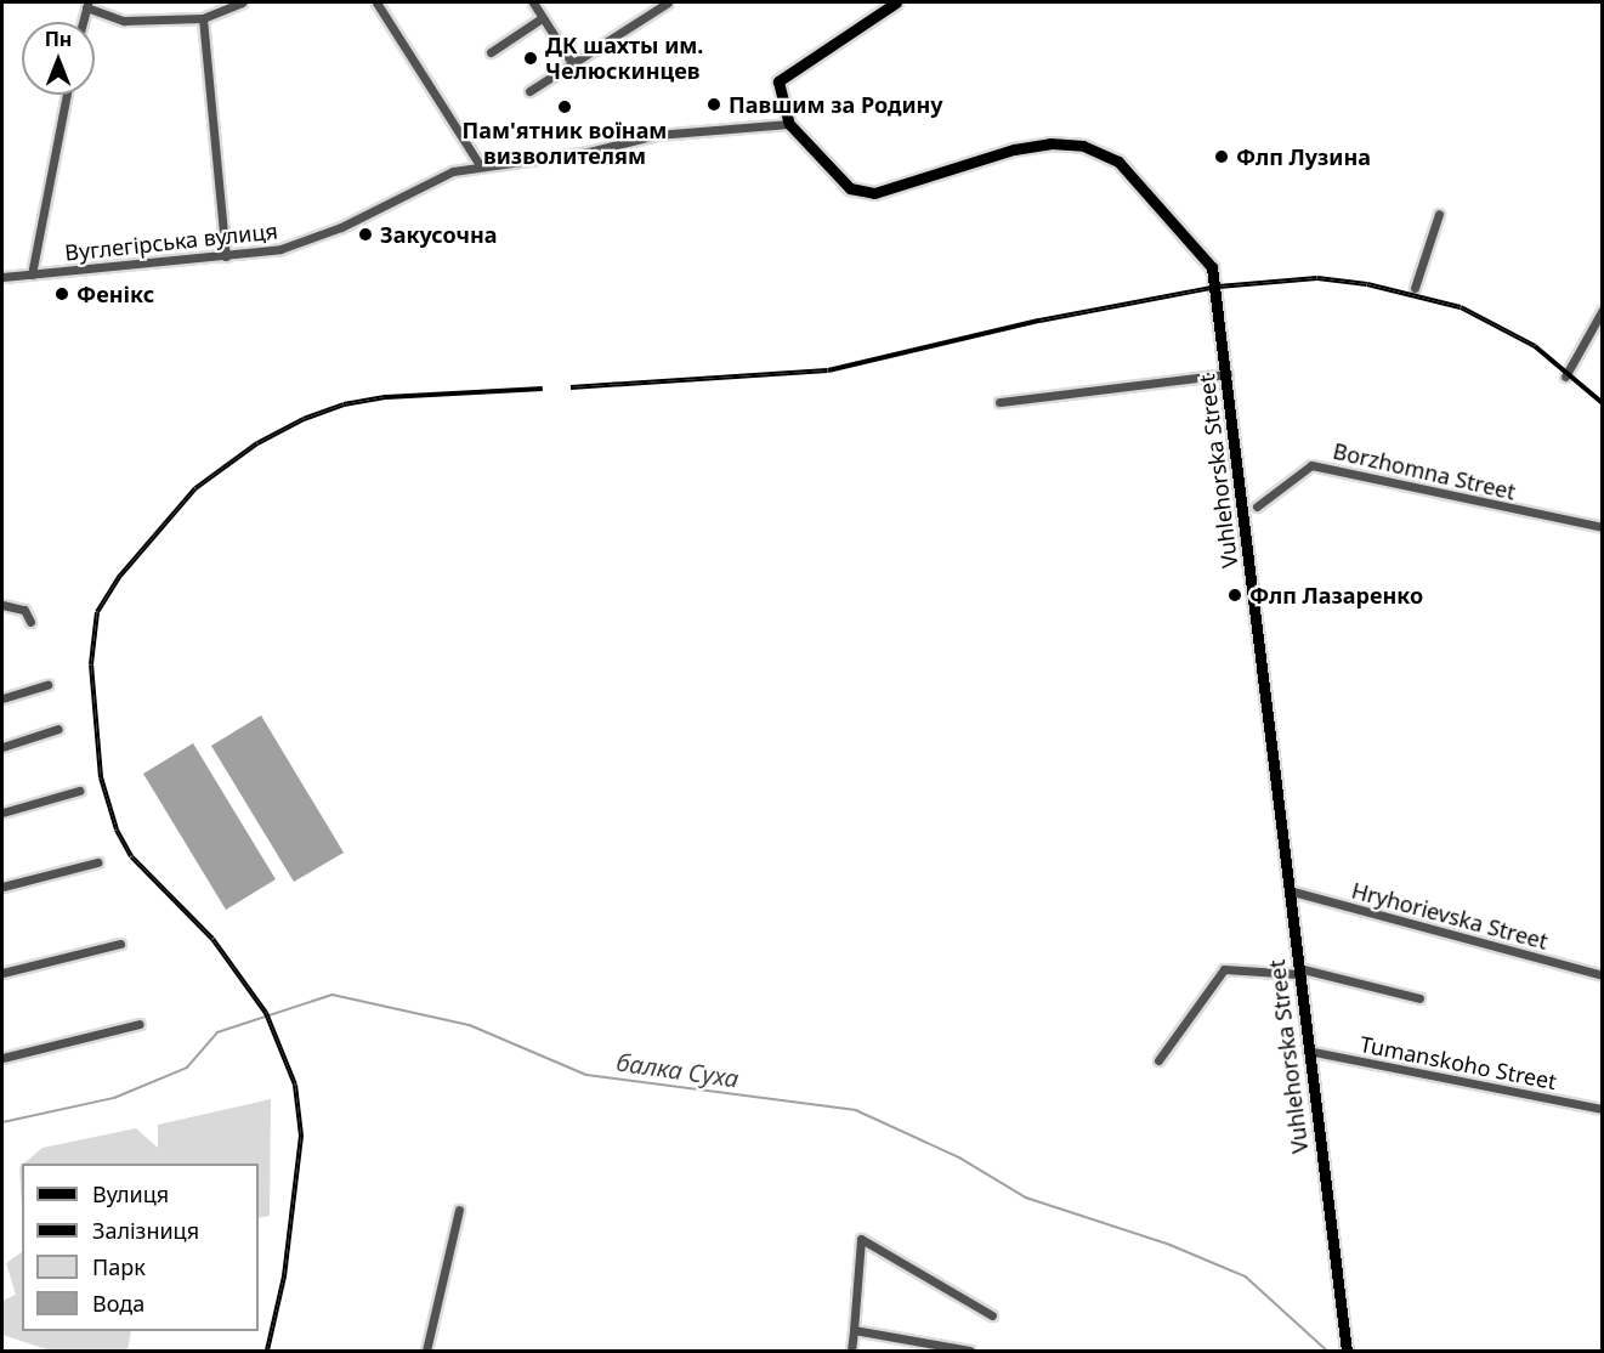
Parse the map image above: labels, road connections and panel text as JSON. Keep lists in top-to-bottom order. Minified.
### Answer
{"streets":{"main road":["Vuhlehorska Street"],"street":["Вуглегірська вулиця","Borzhomna Street","Hryhorievska Street","Tumanskoho Street"]},"crossings":[["Вуглегірська вулиця","Vuhlehorska Street"],["Vuhlehorska Street","Hryhorievska Street"],["Vuhlehorska Street","Tumanskoho Street"]],"water":["балка Суха"],"places":["ДК шахты им. Челюскинцев","Павшим за Родину","Пам'ятник воїнам визволителям","Флп Лузина","Закусочна","Фенікс","Флп Лазаренко"],"legend":["Вулиця","Залізниця","Парк","Вода"],"north":"top"}
